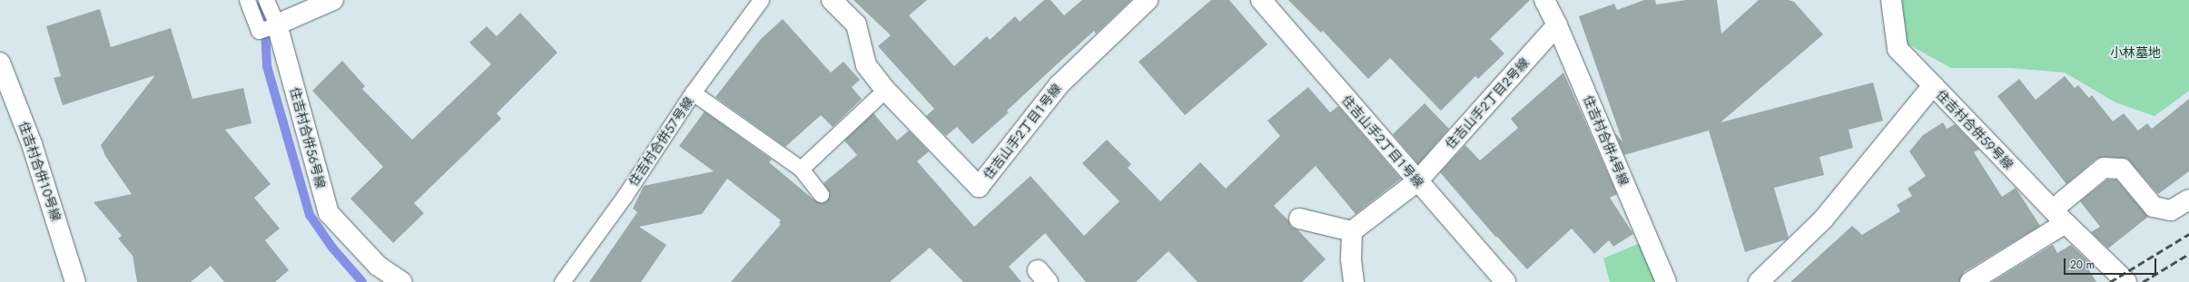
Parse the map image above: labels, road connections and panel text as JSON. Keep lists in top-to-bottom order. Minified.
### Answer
{"streets":{"street":["住吉山手２丁目２号線","住吉村合併５９号線","住吉山手２丁目１号線","住吉村合併５６号線","住吉村合併４号線","住吉村合併１０号線"],"lane":["住吉村合併５７号線"]},"crossings":[["住吉山手２丁目２号線","住吉山手２丁目１号線"],["住吉山手２丁目２号線","住吉村合併４号線"]],"parks":["小林墓地"],"scale_bar":"20 m"}
